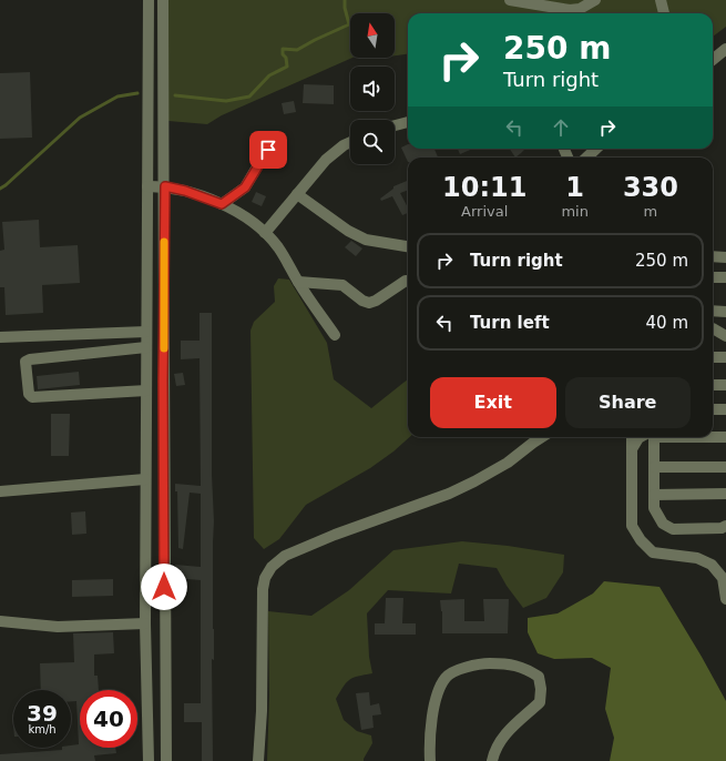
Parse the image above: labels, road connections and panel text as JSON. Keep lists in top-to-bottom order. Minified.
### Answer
{"north":"top","page":{"turn":["250 m","Turn right"],"eta":["10:11","Arrival","1","min","330","m"],"list":[{"name":"Turn right","value":"250 m"},{"name":"Turn left","value":"40 m"}],"buttons":["Exit","Share"],"speed":"39 km/h","limit":"40"}}
